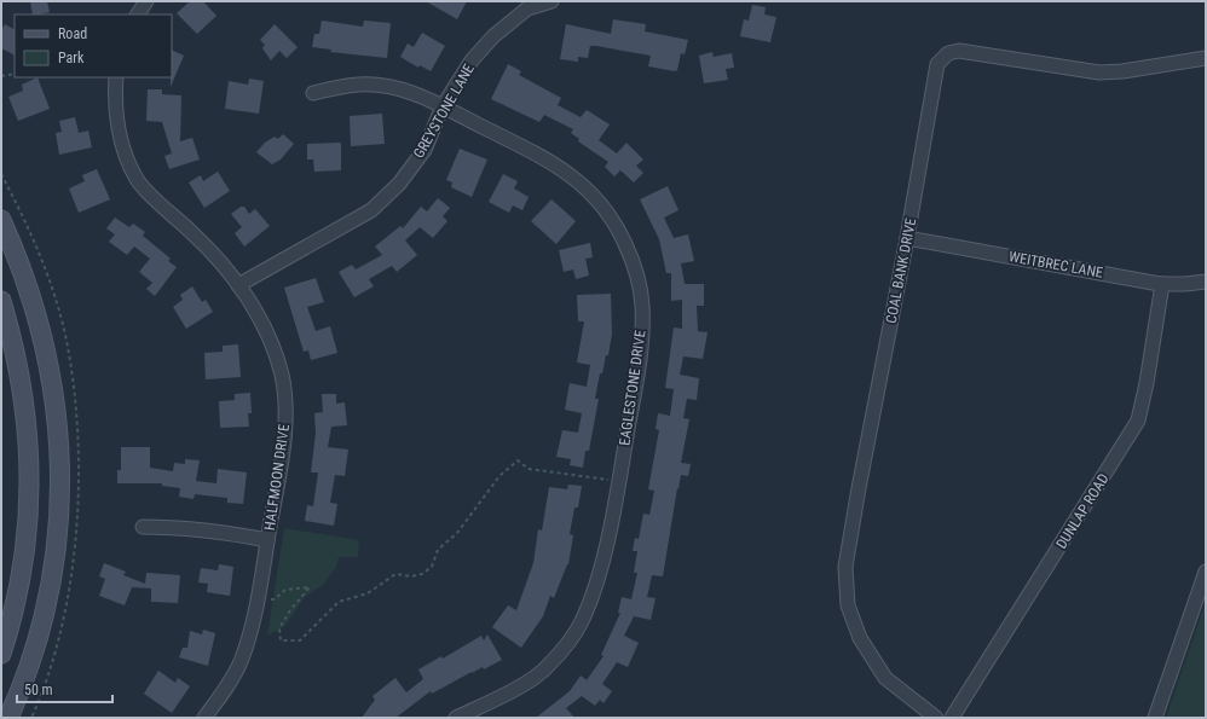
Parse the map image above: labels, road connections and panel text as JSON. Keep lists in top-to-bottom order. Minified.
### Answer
{"streets":{"street":["GREYSTONE LANE","WEITBREC LANE","COAL BANK DRIVE","EAGLESTONE DRIVE","HALFMOON DRIVE","DUNLAP ROAD"]},"crossings":[["GREYSTONE LANE","EAGLESTONE DRIVE"],["GREYSTONE LANE","HALFMOON DRIVE"],["WEITBREC LANE","COAL BANK DRIVE"],["WEITBREC LANE","DUNLAP ROAD"]],"legend":["Road","Park"],"scale_bar":"50 m"}
